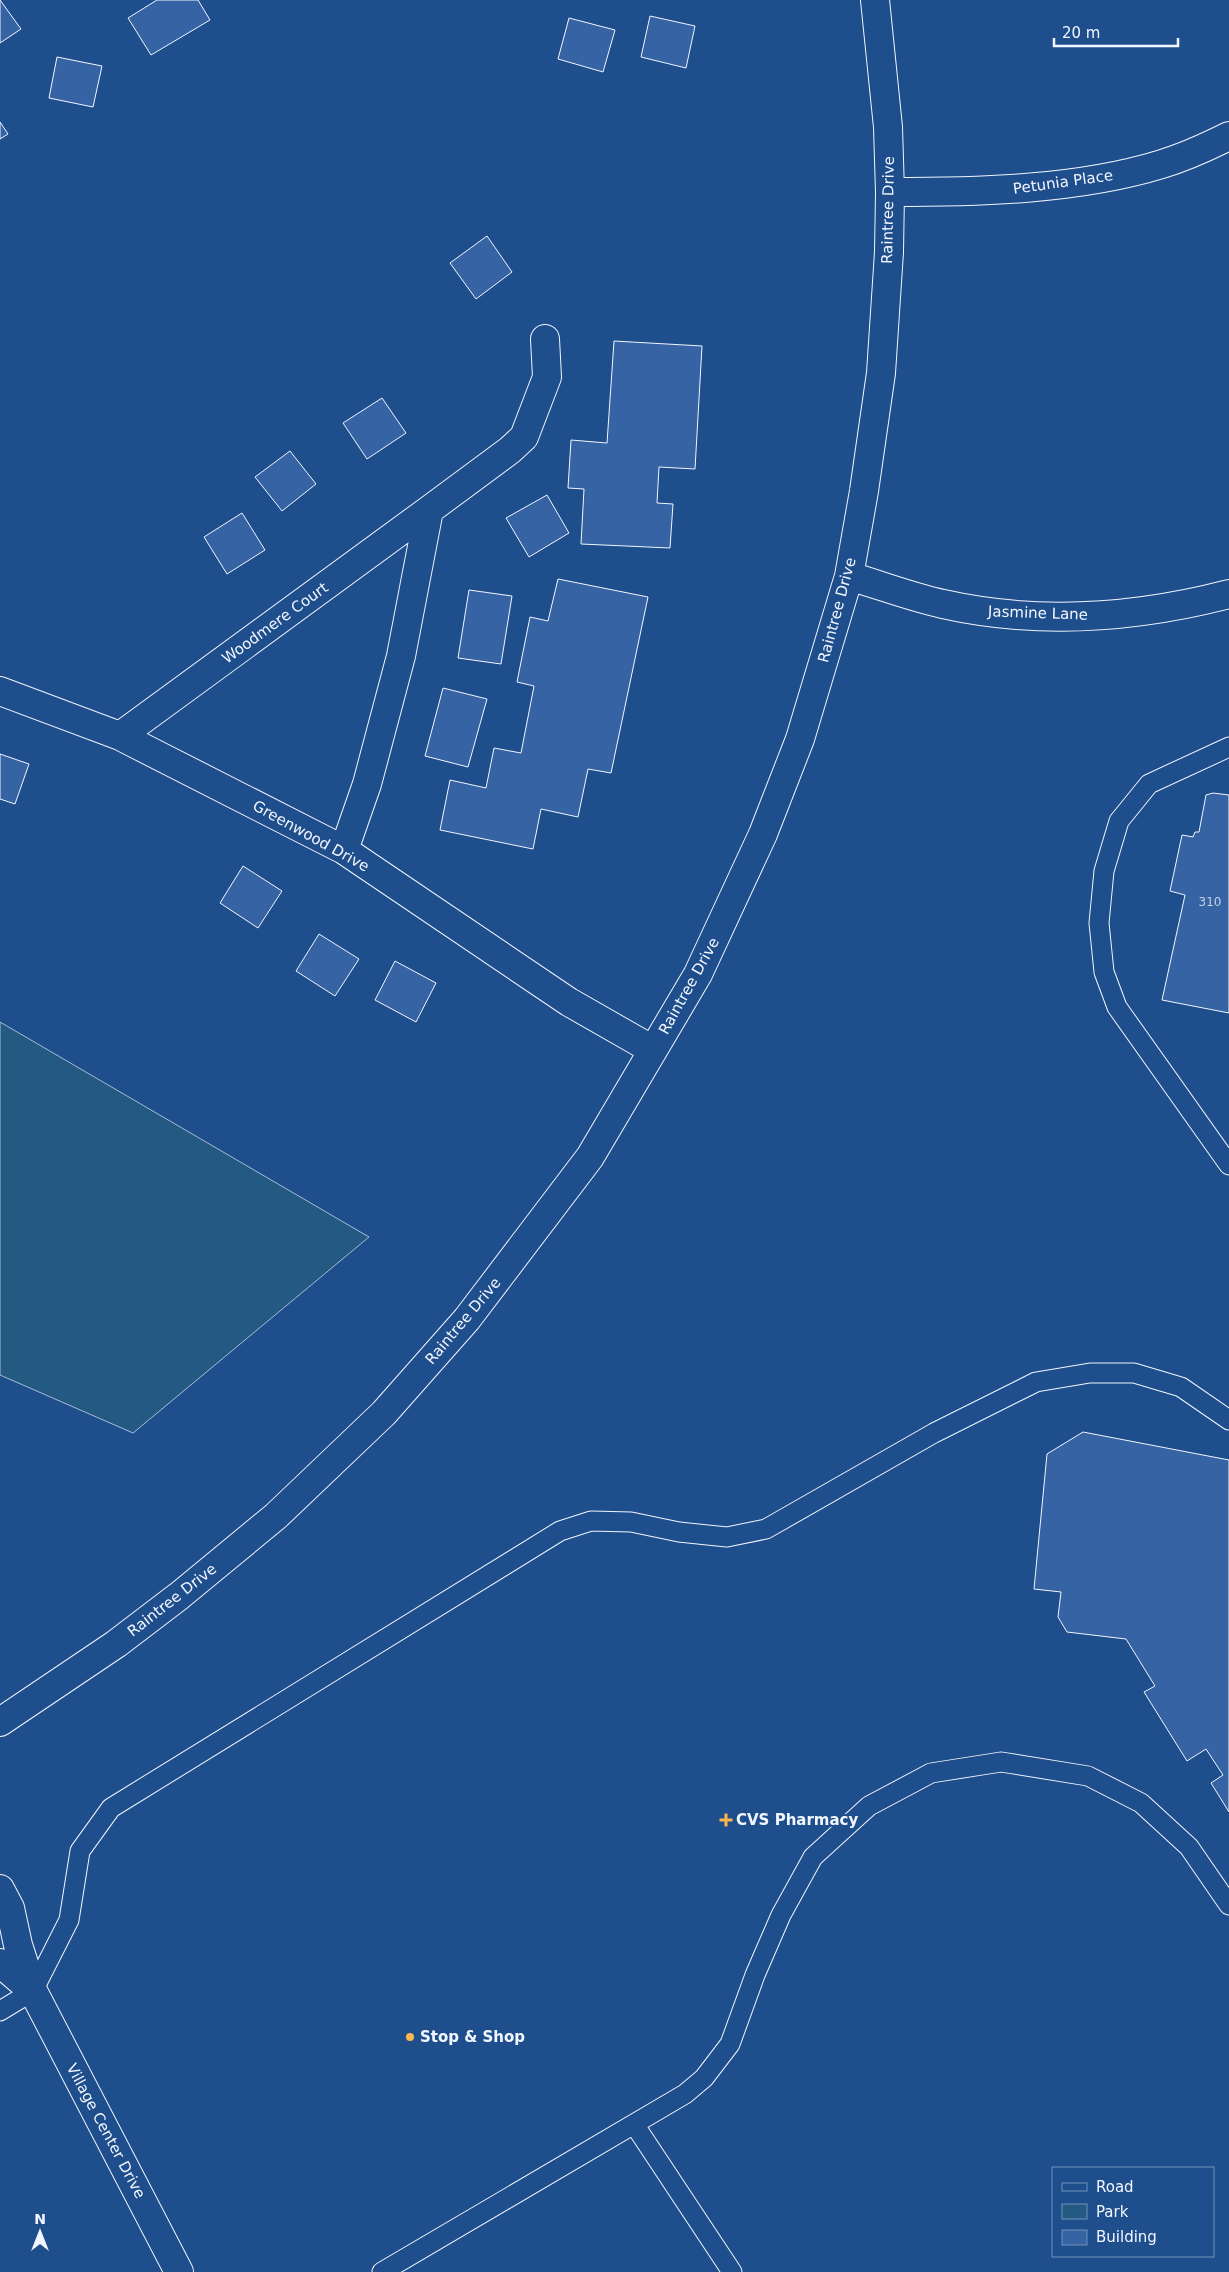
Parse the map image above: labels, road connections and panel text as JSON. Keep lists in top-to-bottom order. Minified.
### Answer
{"streets":{"street":["Petunia Place","Raintree Drive","Jasmine Lane","Woodmere Court","Greenwood Drive","Village Center Drive"]},"crossings":[["Petunia Place","Raintree Drive"],["Raintree Drive","Jasmine Lane"],["Raintree Drive","Greenwood Drive"],["Woodmere Court","Greenwood Drive"]],"places":{"health":["CVS Pharmacy"],"other":["Stop & Shop"]},"house_numbers":["310"],"legend":["Road","Park","Building"],"scale_bar":"20 m","north":"top"}
